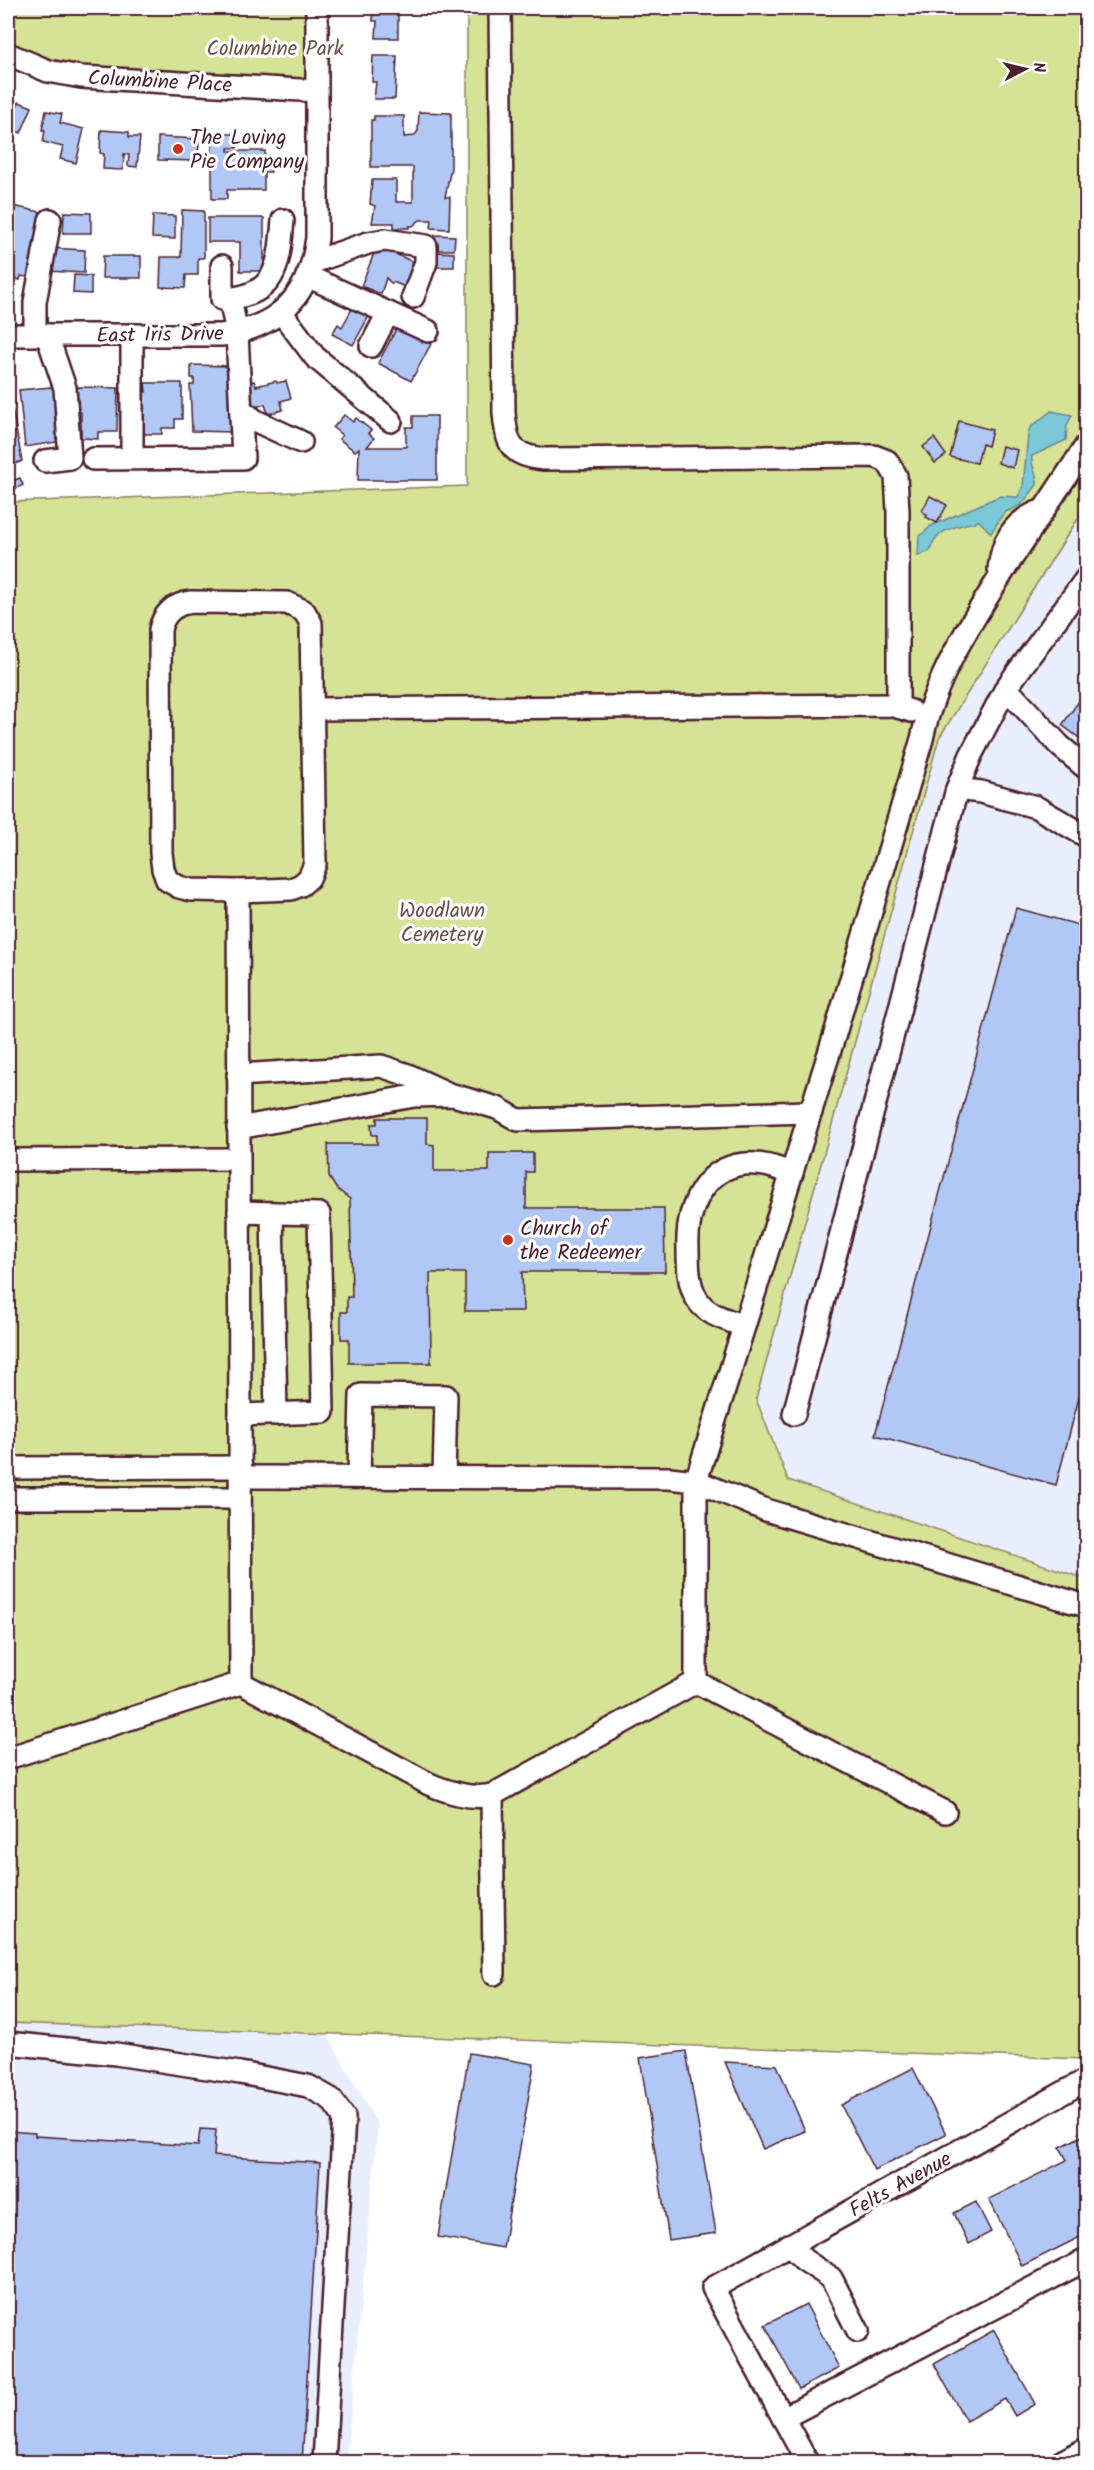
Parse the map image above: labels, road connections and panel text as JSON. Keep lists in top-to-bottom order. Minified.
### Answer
{"streets":{"street":["Columbine Place","East Iris Drive","Felts Avenue"]},"crossings":[["Columbine Place","East Iris Drive"]],"parks":["Columbine Park","Woodlawn Cemetery"],"places":["The Loving Pie Company","Church of the Redeemer"],"north":"right"}
